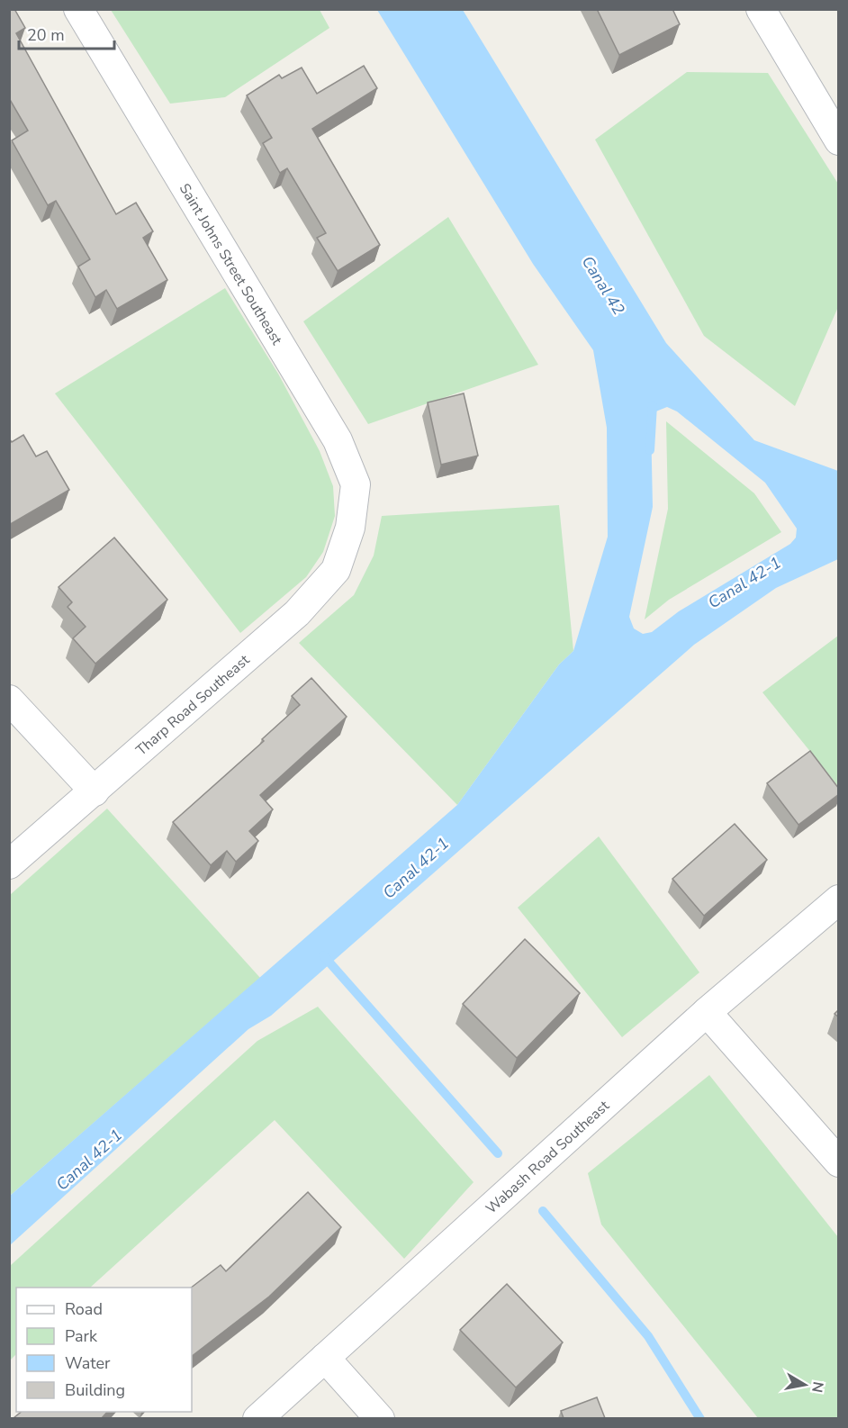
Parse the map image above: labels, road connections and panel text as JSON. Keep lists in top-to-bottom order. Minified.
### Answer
{"streets":{"street":["Saint Johns Street Southeast","Tharp Road Southeast","Wabash Road Southeast"]},"crossings":[["Saint Johns Street Southeast","Tharp Road Southeast"]],"water":["Canal 42","Canal 42-1"],"legend":["Road","Park","Water","Building"],"scale_bar":"20 m","north":"right"}
